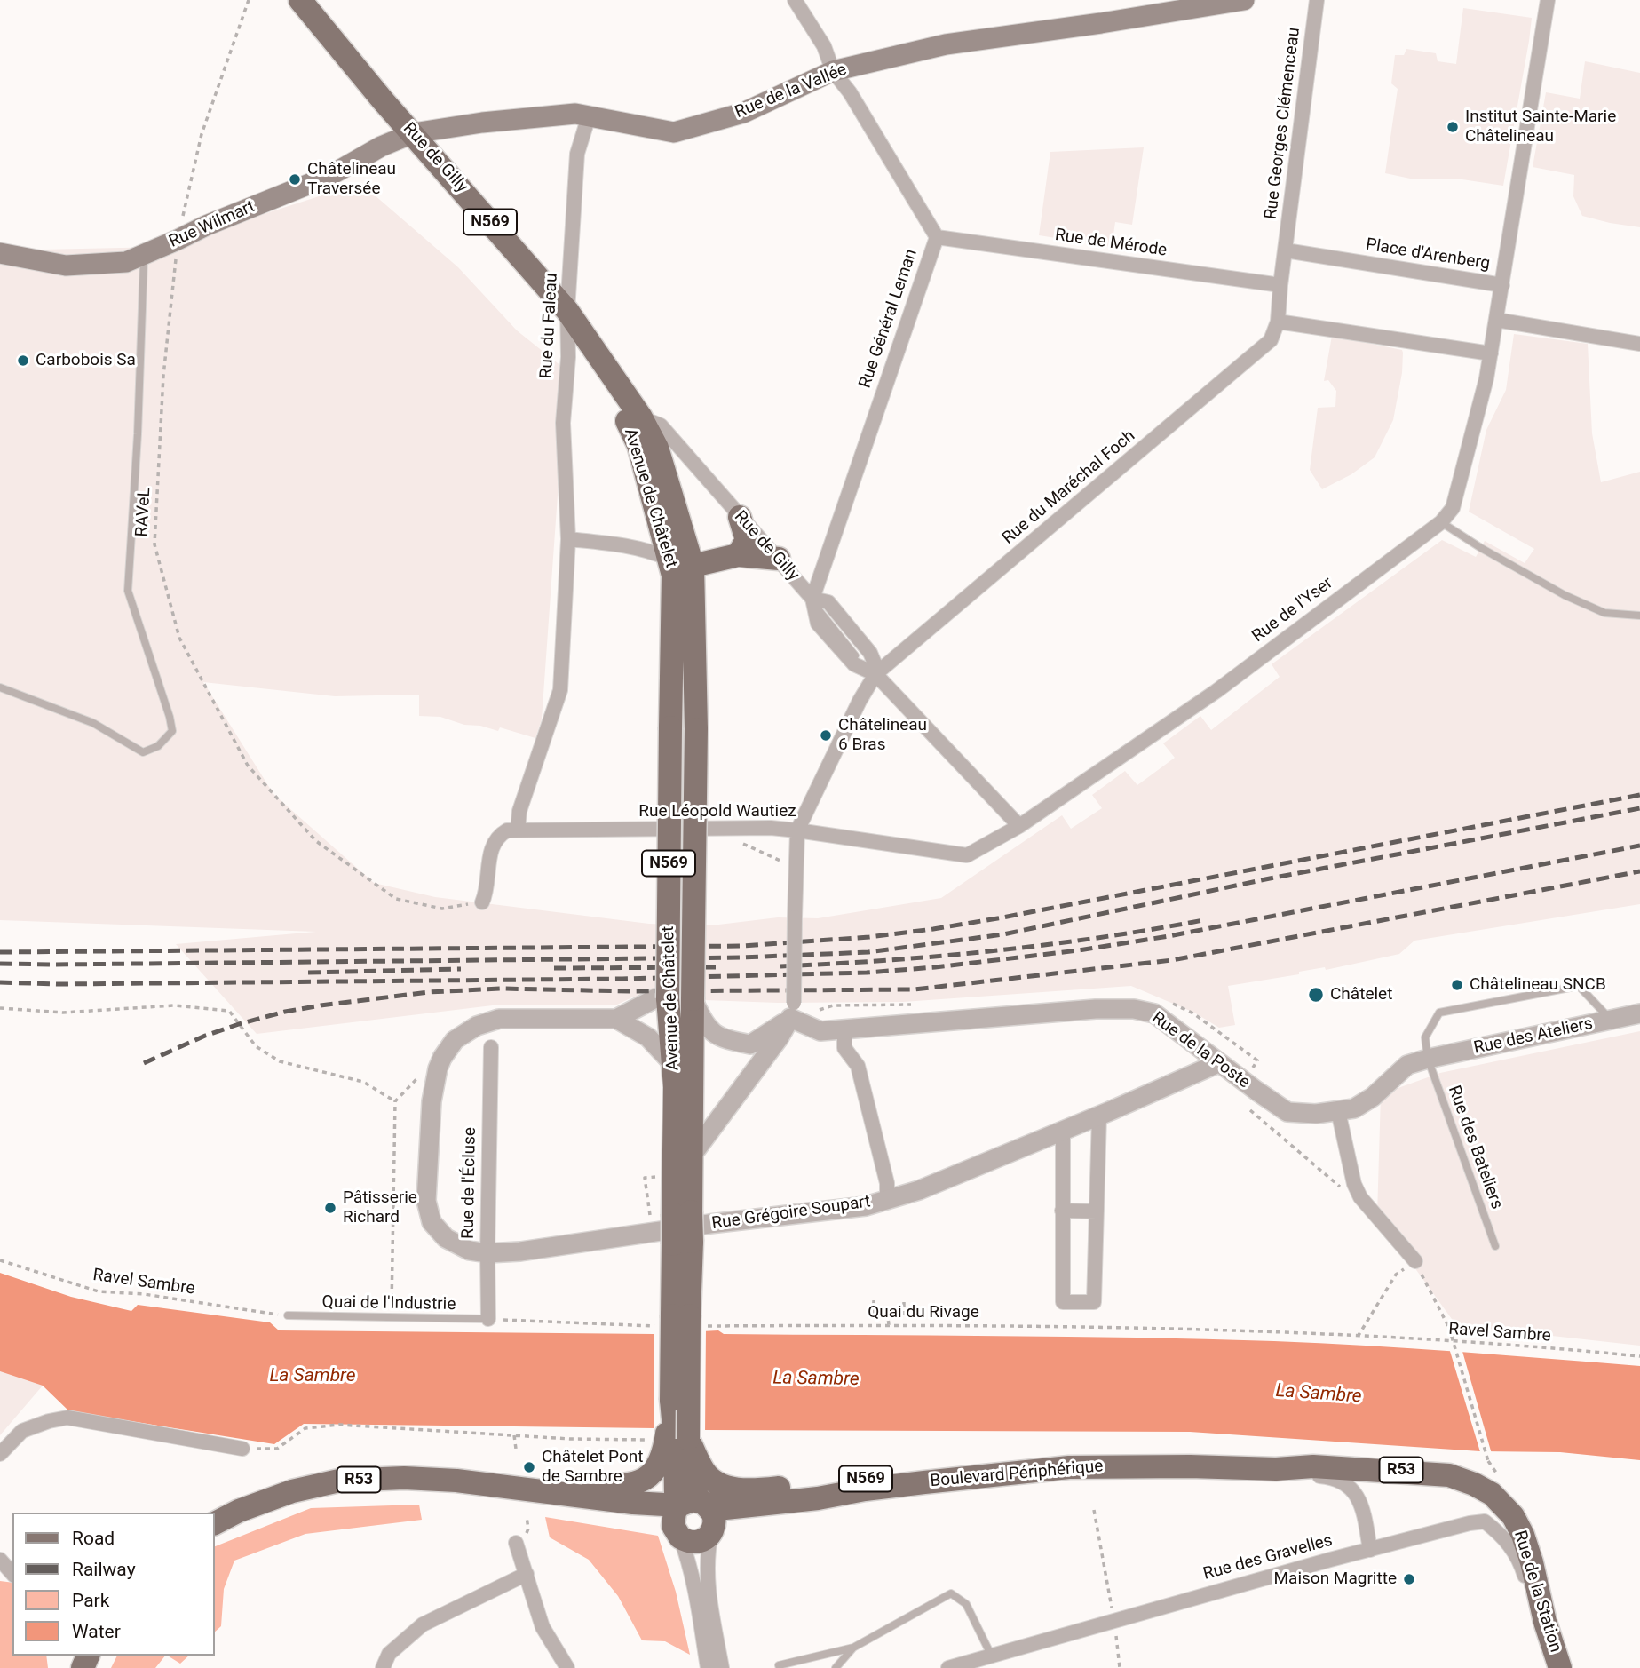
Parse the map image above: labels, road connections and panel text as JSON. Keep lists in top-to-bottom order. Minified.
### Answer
{"streets":{"main road":["Rue de la Vallée","Rue de Gilly","N569","Rue Wilmart","Avenue de Châtelet","R53","Boulevard Périphérique","Rue de la Station"],"street":["Rue Georges Clémenceau","Rue de Mérode","Place d'Arenberg","Rue Général Leman","Rue du Faleau","Rue du Maréchal Foch","Rue de l'Yser","Rue Léopold Wautiez","Rue des Ateliers","Rue de la Poste","Rue de l'Écluse","Rue Grégoire Soupart","Rue des Gravelles"],"lane":["Rue des Bateliers","Quai de l'Industrie"],"path":["RAVeL","Ravel Sambre","Quai du Rivage"]},"crossings":[["Rue de la Vallée","Rue de Gilly"],["Rue de la Vallée","Rue Wilmart"],["Rue de la Vallée","Rue Général Leman"],["Rue de la Vallée","Rue du Faleau"],["Rue Georges Clémenceau","Place d'Arenberg"],["Rue de Gilly","Rue Wilmart"],["Rue de Gilly","Rue Général Leman"],["Rue de Gilly","Rue du Faleau"],["Rue de Gilly","Rue du Maréchal Foch"],["Rue de Gilly","Avenue de Châtelet"],["Rue de Gilly","Rue de l'Yser"],["Rue de Gilly","Rue Léopold Wautiez"],["N569","Avenue de Châtelet"],["N569","Boulevard Périphérique"],["Rue Wilmart","RAVeL"],["Rue de Mérode","Rue Général Leman"],["Place d'Arenberg","Rue de l'Yser"],["Rue du Faleau","Rue Léopold Wautiez"],["Rue du Maréchal Foch","Rue Léopold Wautiez"],["Avenue de Châtelet","Quai du Rivage"],["Avenue de Châtelet","R53"],["Avenue de Châtelet","Boulevard Périphérique"],["Rue de l'Yser","Rue Léopold Wautiez"],["Rue des Ateliers","Rue de la Poste"],["Rue des Ateliers","Rue des Bateliers"],["Rue de la Poste","Rue Grégoire Soupart"],["Rue de l'Écluse","Rue Grégoire Soupart"],["Rue de l'Écluse","Quai de l'Industrie"],["Rue de l'Écluse","Quai du Rivage"],["Ravel Sambre","Quai de l'Industrie"],["Ravel Sambre","Quai du Rivage"],["Quai de l'Industrie","Quai du Rivage"],["R53","Boulevard Périphérique"],["Boulevard Périphérique","Rue de la Station"],["Rue des Gravelles","Rue de la Station"]],"water":["La Sambre"],"places":["Institut Sainte-Marie Châtelineau","Châtelineau Traversée","Carbobois Sa","Châtelineau 6 Bras","Châtelineau SNCB","Châtelet","Pâtisserie Richard","Châtelet Pont de Sambre","Maison Magritte"],"legend":["Road","Railway","Park","Water"]}
